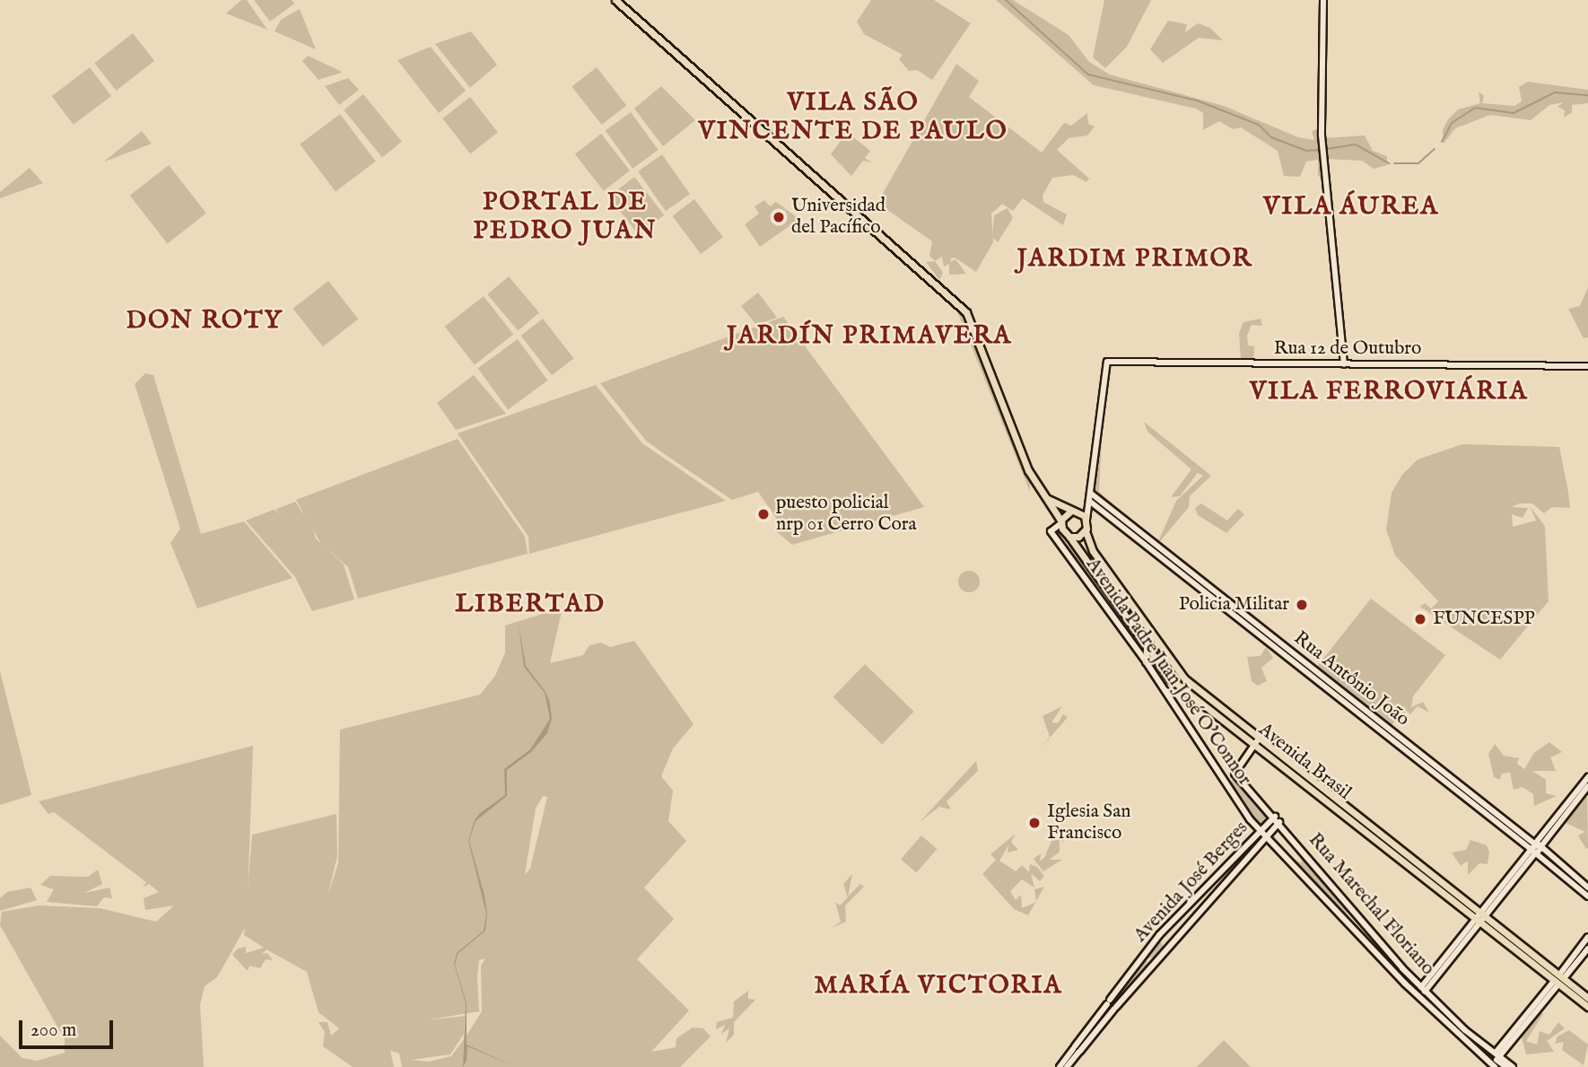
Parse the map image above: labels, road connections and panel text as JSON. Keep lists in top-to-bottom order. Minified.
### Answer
{"streets":{"main road":["Rua 12 de Outubro","Avenida Padre Juan José O'Connor","Rua Antônio João","Avenida Brasil","Avenida José Berges","Rua Marechal Floriano"]},"crossings":[["Rua 12 de Outubro","Rua Antônio João"],["Avenida Padre Juan José O'Connor","Avenida Brasil"],["Avenida Padre Juan José O'Connor","Avenida José Berges"],["Avenida Brasil","Rua Marechal Floriano"],["Avenida José Berges","Rua Marechal Floriano"]],"districts":["VILA SÃO VINCENTE DE PAULO","PORTAL DE PEDRO JUAN","VILA ÁUREA","JARDIM PRIMOR","DON ROTY","JARDÍN PRIMAVERA","VILA FERROVIÁRIA","LIBERTAD","MARÍA VICTORIA"],"places":["Universidad del Pacífico","puesto policial nrp 01 Cerro Cora","Policia Militar","FUNCESPP","Iglesia San Francisco"],"scale_bar":"200 m"}
